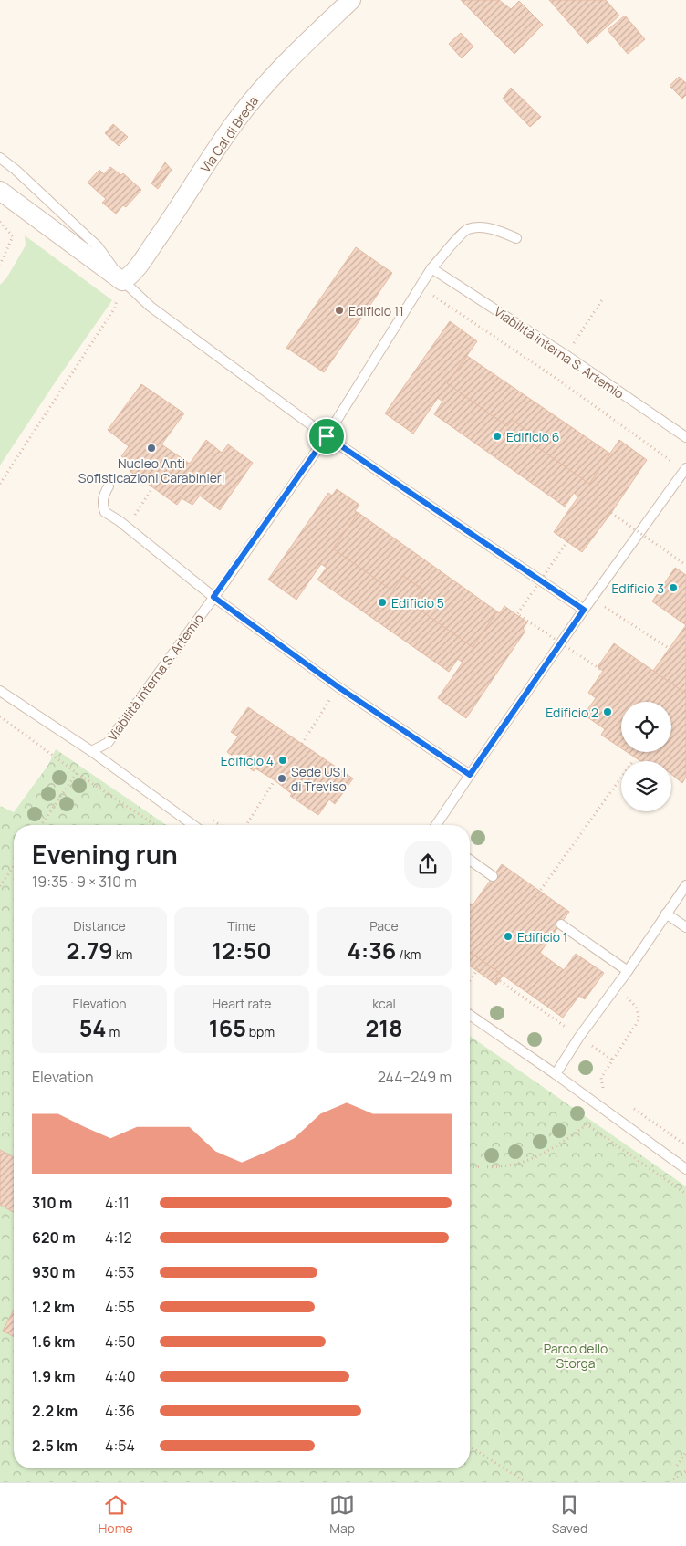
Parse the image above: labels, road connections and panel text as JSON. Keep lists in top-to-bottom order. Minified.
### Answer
{"streets":{"street":["Via Cal di Breda"],"lane":["Viabilità interna S. Artemio"]},"parks":["Parco dello Storga"],"places":["Edificio 11","Edificio 6","Nucleo Anti Sofisticazioni Carabinieri","Edificio 3","Edificio 5","Edificio 2","Edificio 4","Sede UST di Treviso","Edificio 1"],"page":{"heading":["Evening run","19:35 · 9 × 310 m"],"stats":[["Distance","2.79 km"],["Time","12:50"],["Pace","4:36 /km"],["Elevation","54 m"],["Heart rate","165 bpm"],["kcal","218"]],"chart":["Elevation","244–249 m"],"list":[{"name":"310 m","note":"4:11"},{"name":"620 m","note":"4:12"},{"name":"930 m","note":"4:53"},{"name":"1.2 km","note":"4:55"},{"name":"1.6 km","note":"4:50"},{"name":"1.9 km","note":"4:40"},{"name":"2.2 km","note":"4:36"},{"name":"2.5 km","note":"4:54"}],"tabs":["Home","Map","Saved"]}}
